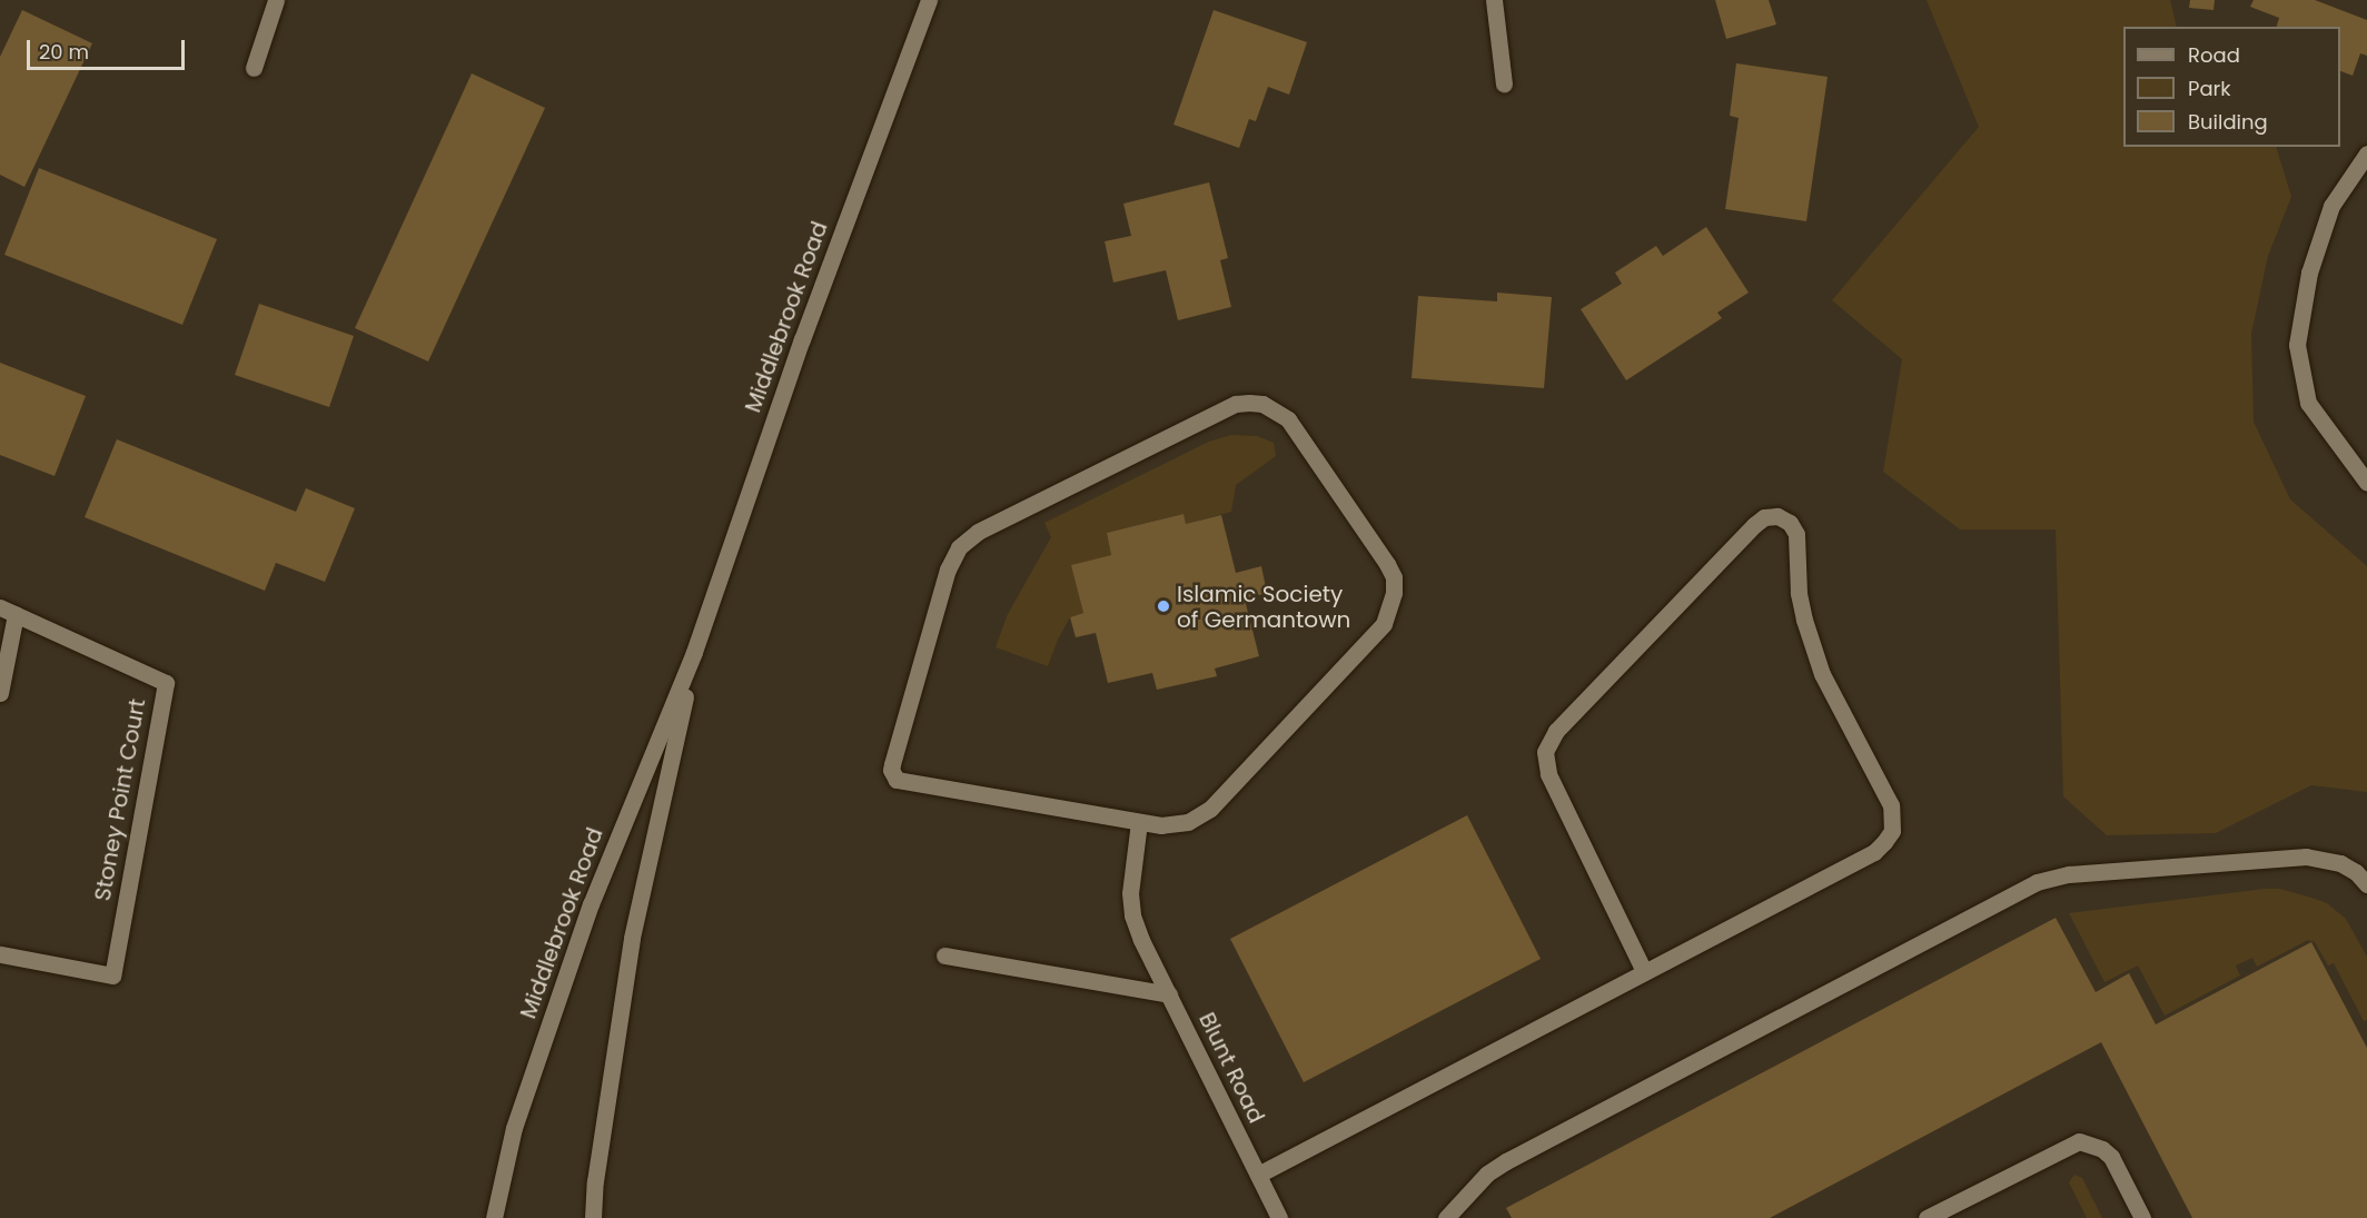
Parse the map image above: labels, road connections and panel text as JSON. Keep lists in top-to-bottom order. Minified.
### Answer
{"streets":{"street":["Middlebrook Road","Stoney Point Court","Blunt Road"]},"places":["Islamic Society of Germantown"],"legend":["Road","Park","Building"],"scale_bar":"20 m"}
